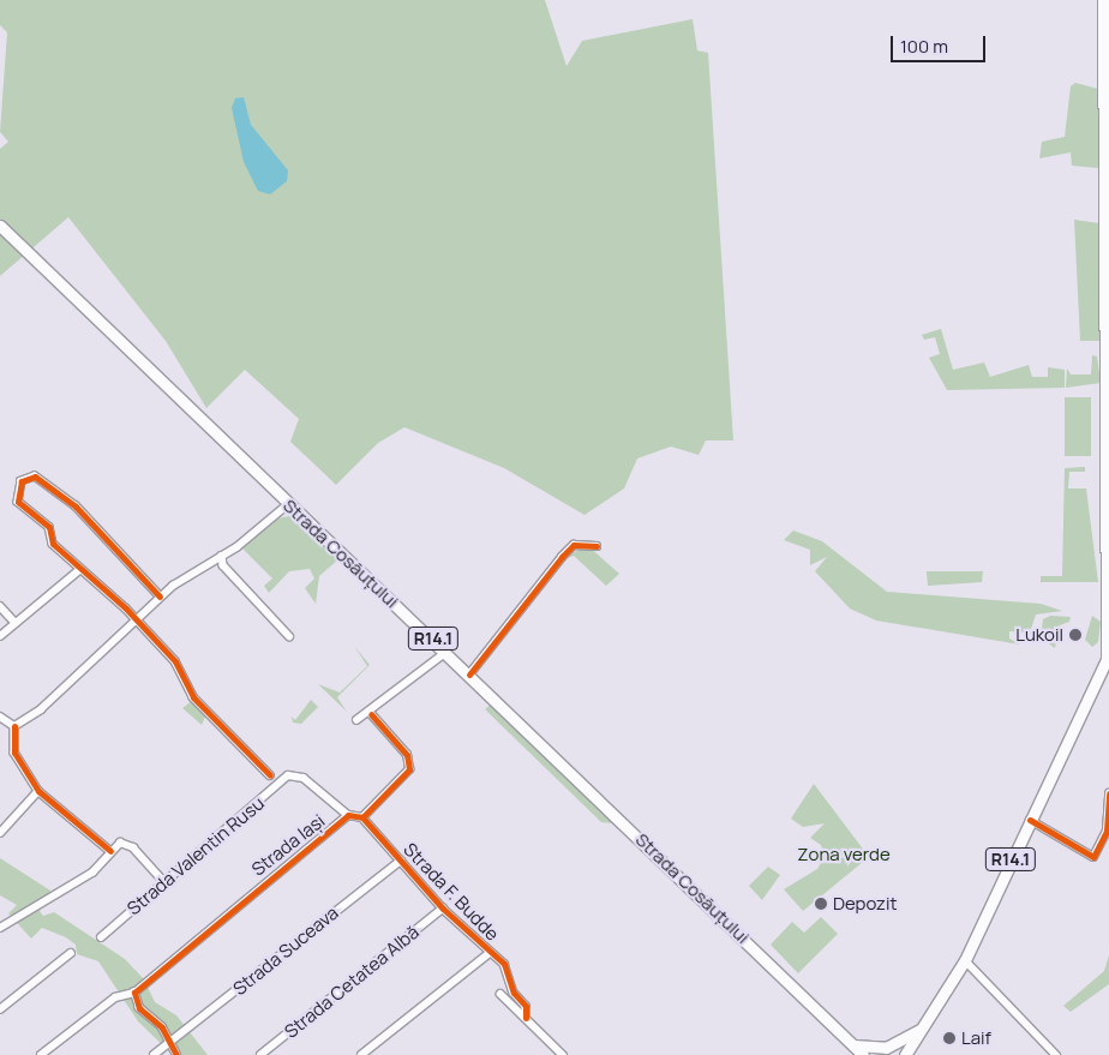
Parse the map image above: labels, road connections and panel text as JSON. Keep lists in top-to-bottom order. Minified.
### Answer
{"streets":{"main road":["Strada Cosăuțului","R14.1"],"street":["Strada Iași","Strada Valentin Rusu","Strada F. Budde","Strada Suceava","Strada Cetatea Albă"]},"crossings":[["Strada Cosăuțului","R14.1"],["Strada Iași","Strada Valentin Rusu"],["Strada Iași","Strada F. Budde"],["Strada F. Budde","Strada Suceava"],["Strada F. Budde","Strada Cetatea Albă"]],"parks":["Zona verde"],"places":["Lukoil","Depozit","Laif"],"scale_bar":"100 m"}
